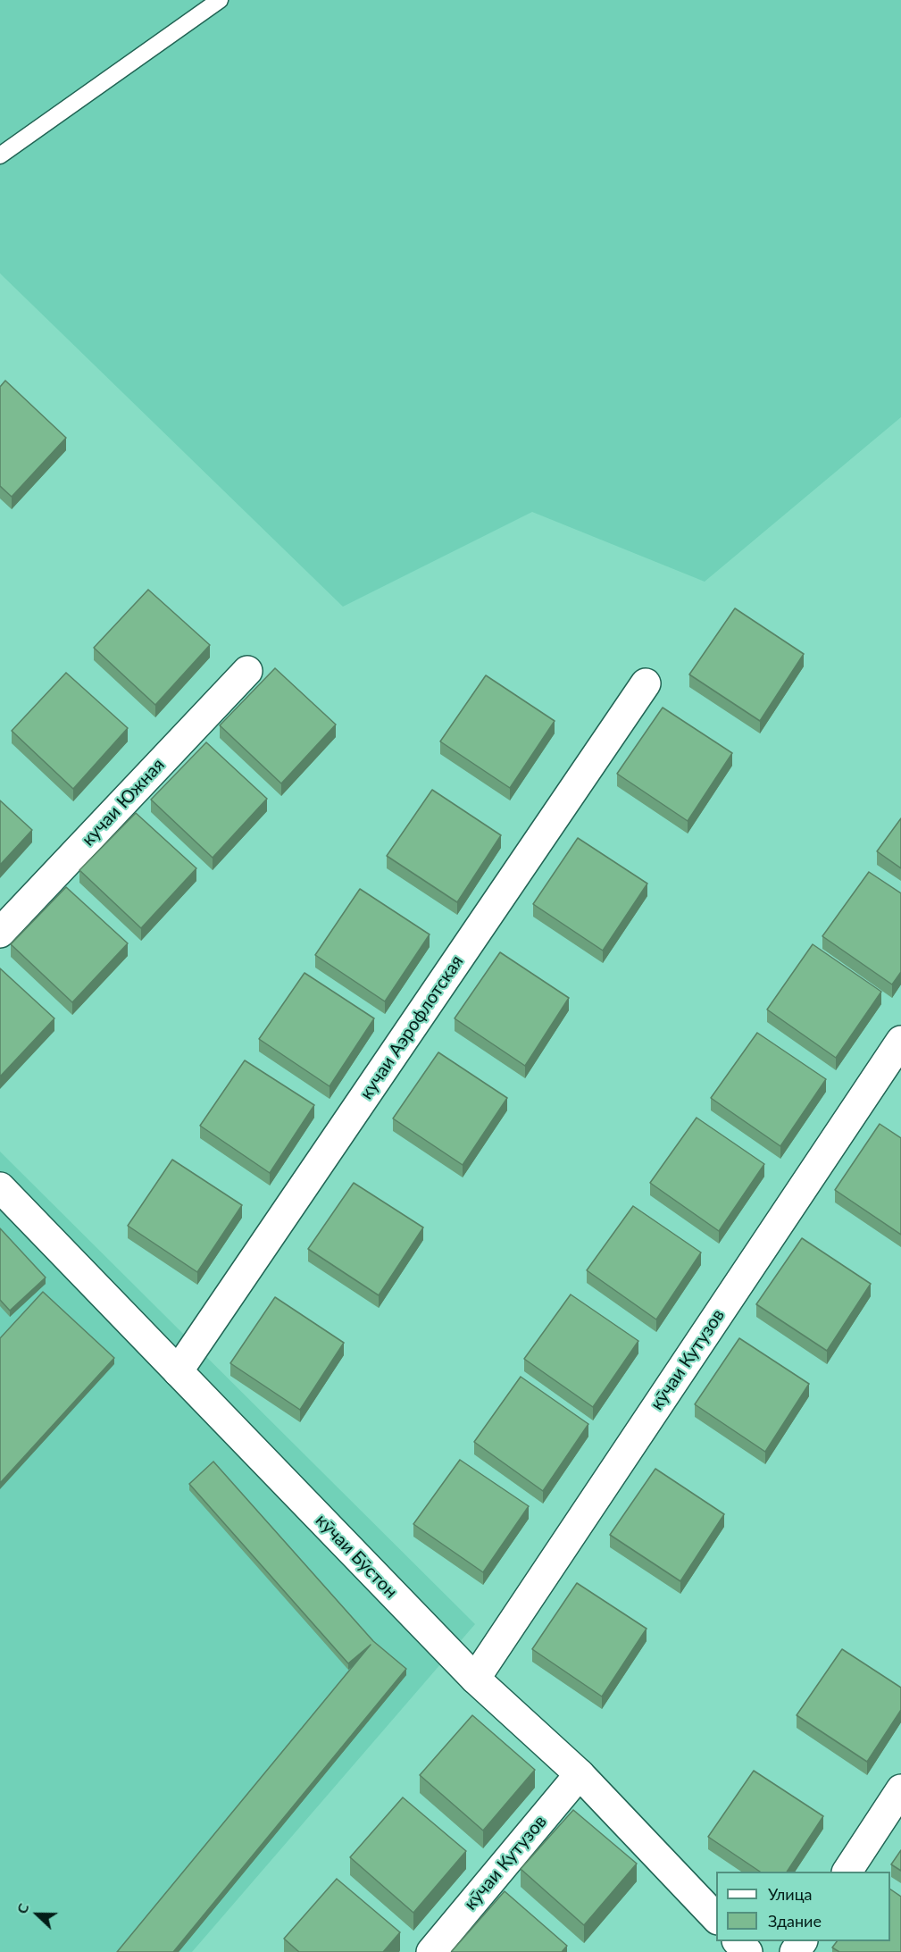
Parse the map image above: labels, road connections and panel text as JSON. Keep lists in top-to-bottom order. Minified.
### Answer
{"streets":{"street":["кучаи Южная","кучаи Аэрофлотская","кӯчаи Кутузов","кӯчаи Бӯстон"]},"crossings":[["кучаи Аэрофлотская","кӯчаи Бӯстон"],["кӯчаи Кутузов","кӯчаи Бӯстон"]],"legend":["Улица","Здание"],"north":"left"}
